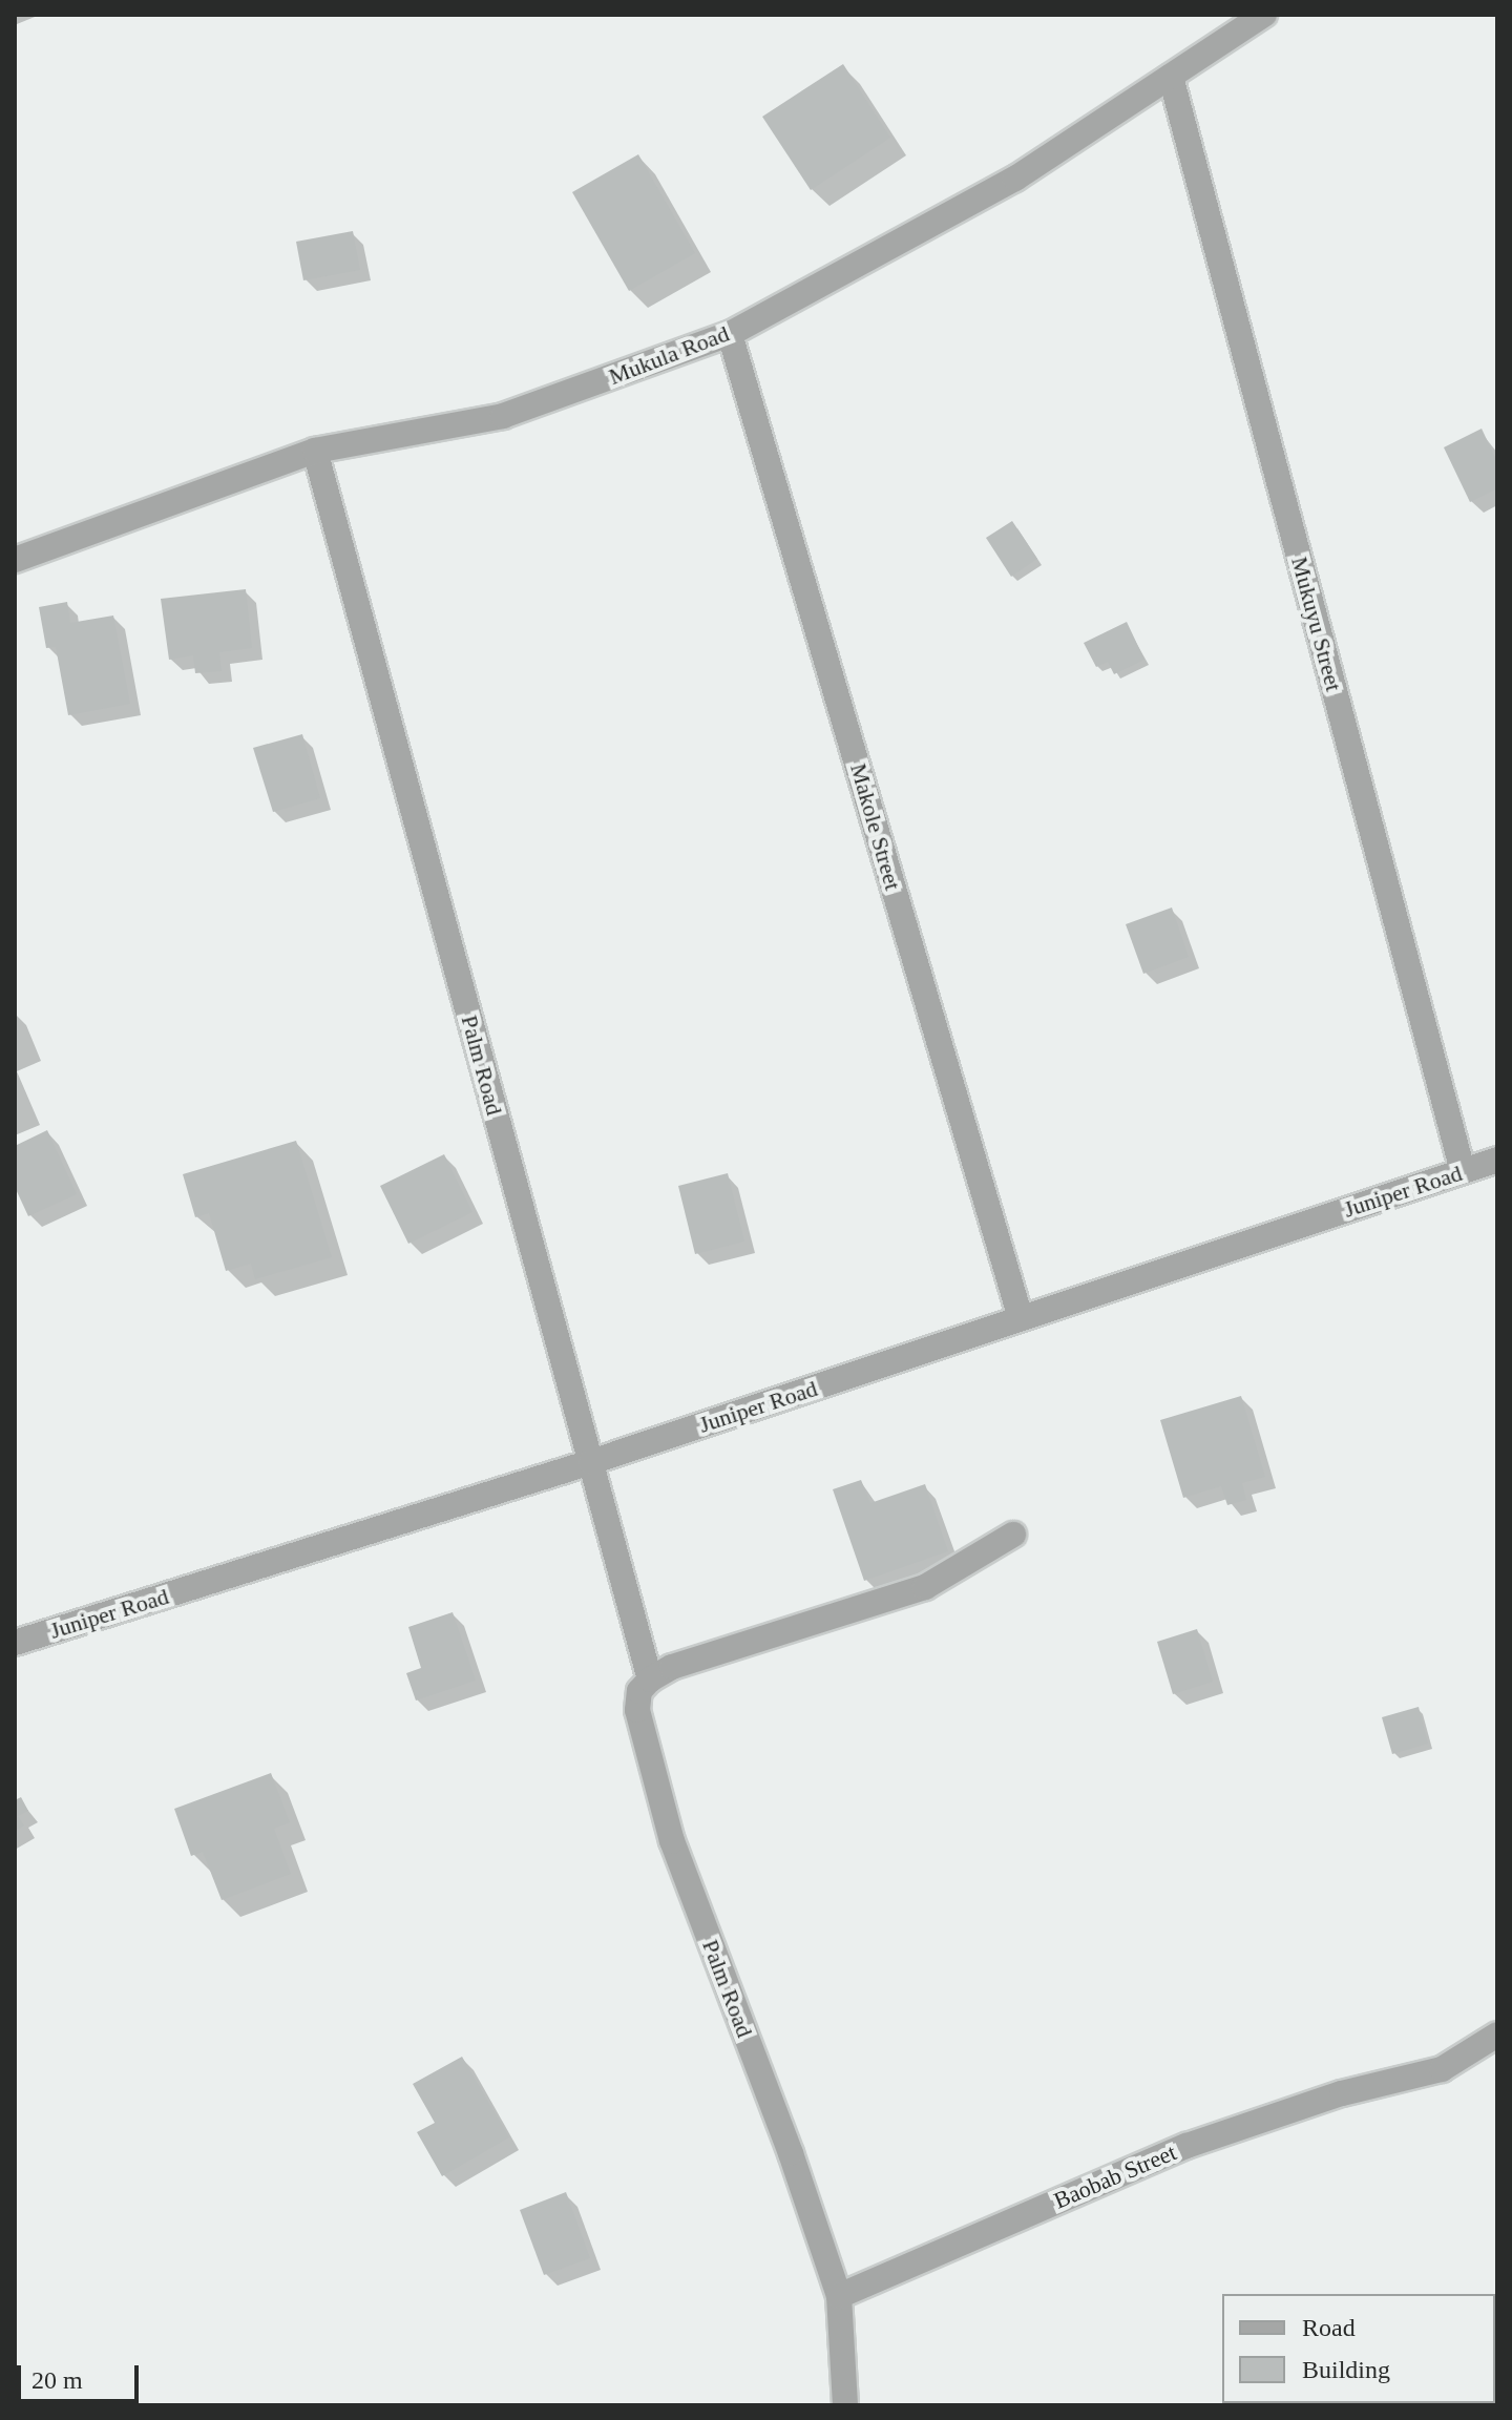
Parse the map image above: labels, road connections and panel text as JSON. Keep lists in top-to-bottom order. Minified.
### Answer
{"streets":{"street":["Mukula Road","Mukuyu Street","Makole Street","Palm Road","Juniper Road","Baobab Street"]},"crossings":[["Mukula Road","Mukuyu Street"],["Mukula Road","Makole Street"],["Mukula Road","Palm Road"],["Mukuyu Street","Juniper Road"],["Makole Street","Juniper Road"],["Palm Road","Juniper Road"],["Palm Road","Baobab Street"]],"legend":["Road","Building"],"scale_bar":"20 m"}
